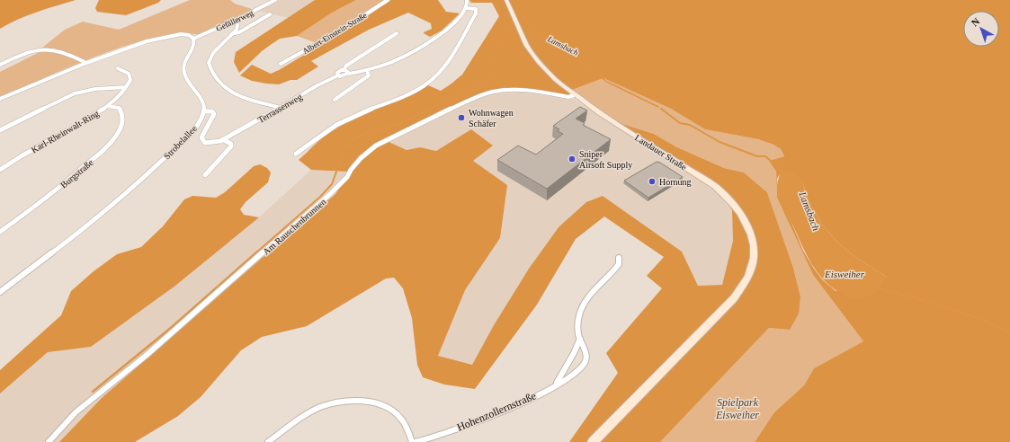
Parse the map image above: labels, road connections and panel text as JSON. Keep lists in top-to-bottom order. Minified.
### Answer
{"streets":{"main road":["Landauer Straße"],"street":["Gefällerweg","Albert-Einstein-Straße","Terrassenweg","Karl-Rheinwalt-Ring","Strobelallee","Burgstraße","Am Rauschenbrunnen","Hohenzollernstraße"]},"crossings":[["Terrassenweg","Strobelallee"],["Karl-Rheinwalt-Ring","Burgstraße"],["Landauer Straße","Am Rauschenbrunnen"]],"water":["Lamsbach","Eisweiher"],"parks":["Spielpark Eisweiher"],"places":["Wohnwagen Schäfer","Sniper Airsoft Supply","Hornung"],"north":"top left"}
